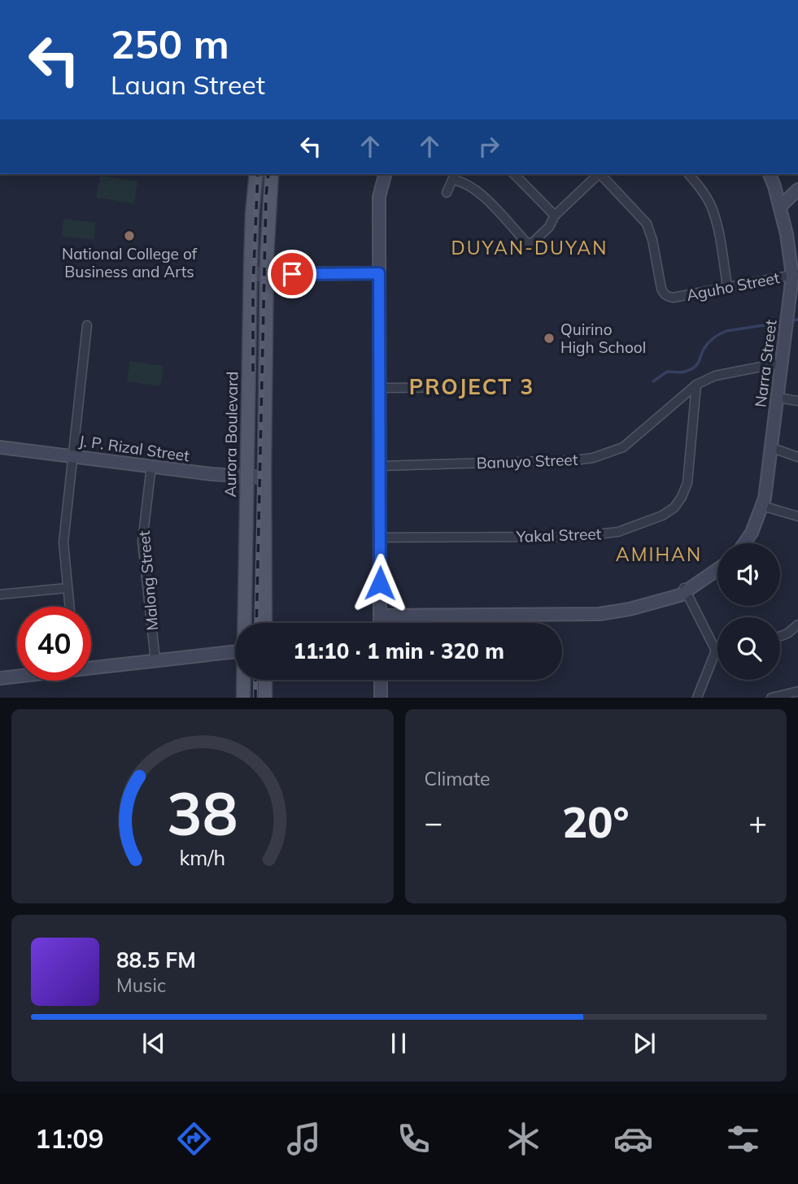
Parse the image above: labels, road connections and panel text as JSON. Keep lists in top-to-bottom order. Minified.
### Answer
{"streets":{"main road":["Aurora Boulevard"],"street":["Aguho Street","Narra Street","J. P. Rizal Street","Banuyo Street","Yakal Street","Malong Street"]},"crossings":[["Aguho Street","Narra Street"],["Narra Street","Banuyo Street"],["Aurora Boulevard","J. P. Rizal Street"],["J. P. Rizal Street","Malong Street"],["Banuyo Street","Yakal Street"]],"districts":["DUYAN-DUYAN","PROJECT 3","AMIHAN"],"places":["National College of Business and Arts","Quirino High School"],"page":{"turn":["250 m","Lauan Street"],"limit":"40","trip":"11:10 · 1 min · 320 m","tile":"Climate","heat":["−","20°","+"],"song":["88.5 FM","Music"],"tabs":"11:09","gauge":["38","km/h"]}}
